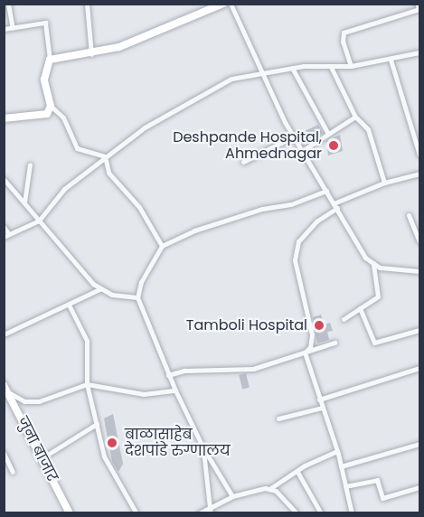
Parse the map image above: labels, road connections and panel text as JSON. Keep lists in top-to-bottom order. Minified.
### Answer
{"streets":{"street":["जुना बाजार"]},"places":["Deshpande Hospital, Ahmednagar","Tamboli Hospital","बाळासाहेब देशपांडे रुग्णालय"]}
